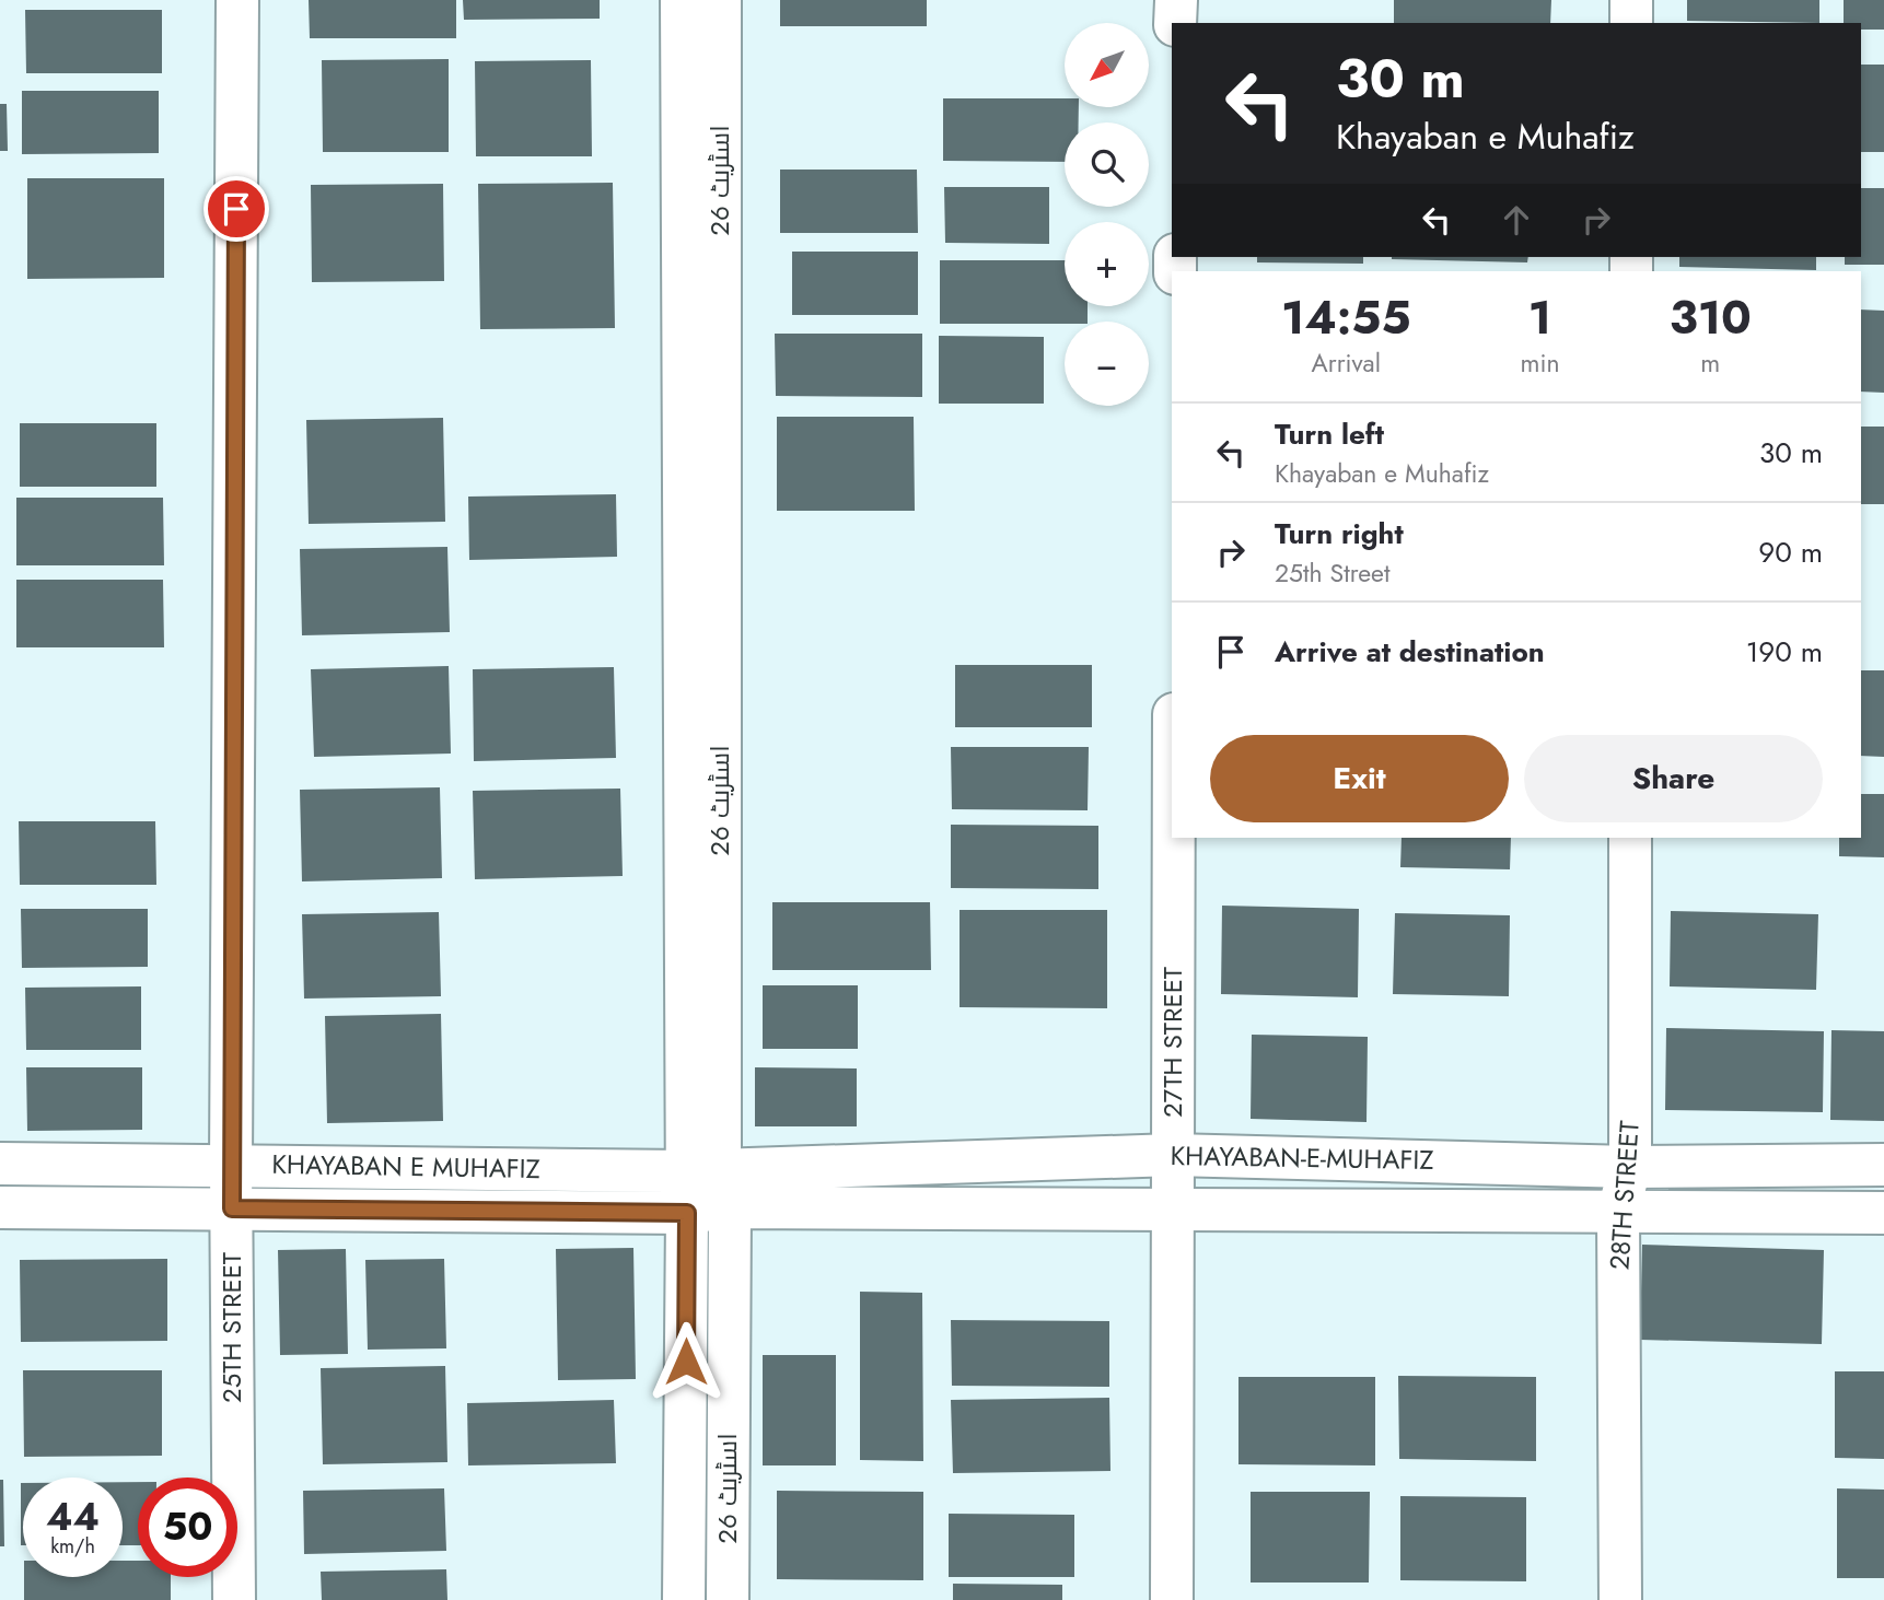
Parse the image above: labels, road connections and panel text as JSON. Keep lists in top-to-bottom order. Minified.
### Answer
{"streets":{"street":["اسٹریٹ 26","27TH STREET","KHAYABAN-E-MUHAFIZ","KHAYABAN E MUHAFIZ","28TH STREET","25TH STREET"]},"crossings":[["اسٹریٹ 26","KHAYABAN-E-MUHAFIZ"],["اسٹریٹ 26","KHAYABAN E MUHAFIZ"],["27TH STREET","KHAYABAN-E-MUHAFIZ"],["KHAYABAN-E-MUHAFIZ","KHAYABAN E MUHAFIZ"],["KHAYABAN-E-MUHAFIZ","28TH STREET"],["KHAYABAN E MUHAFIZ","25TH STREET"]],"north":"bottom left","page":{"map_buttons":["+","−"],"turn":["30 m","Khayaban e Muhafiz"],"eta":["14:55","Arrival","1","min","310","m"],"list":[{"name":"Turn left","note":"Khayaban e Muhafiz","value":"30 m"},{"name":"Turn right","note":"25th Street","value":"90 m"},{"name":"Arrive at destination","value":"190 m"}],"buttons":["Exit","Share"],"speed":"44 km/h","limit":"50"}}
